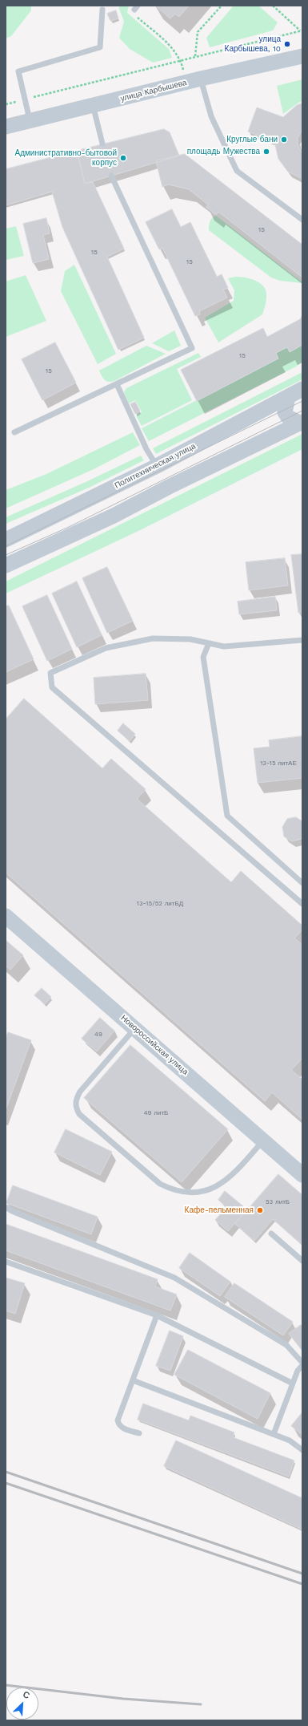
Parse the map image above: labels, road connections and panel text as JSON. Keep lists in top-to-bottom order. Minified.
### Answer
{"streets":{"main road":["улица Карбышева","Политехническая улица","Новороссийская улица"]},"places":["улица Карбышева, 10","Круглые бани","площадь Мужества","Административно-бытовой корпус","Кафе-пельменная"],"house_numbers":["15","15","15","15","15","13-15 литАЕ","13-15/52 литБД","49","49 литБ","53 литБ"],"north":"top right"}
